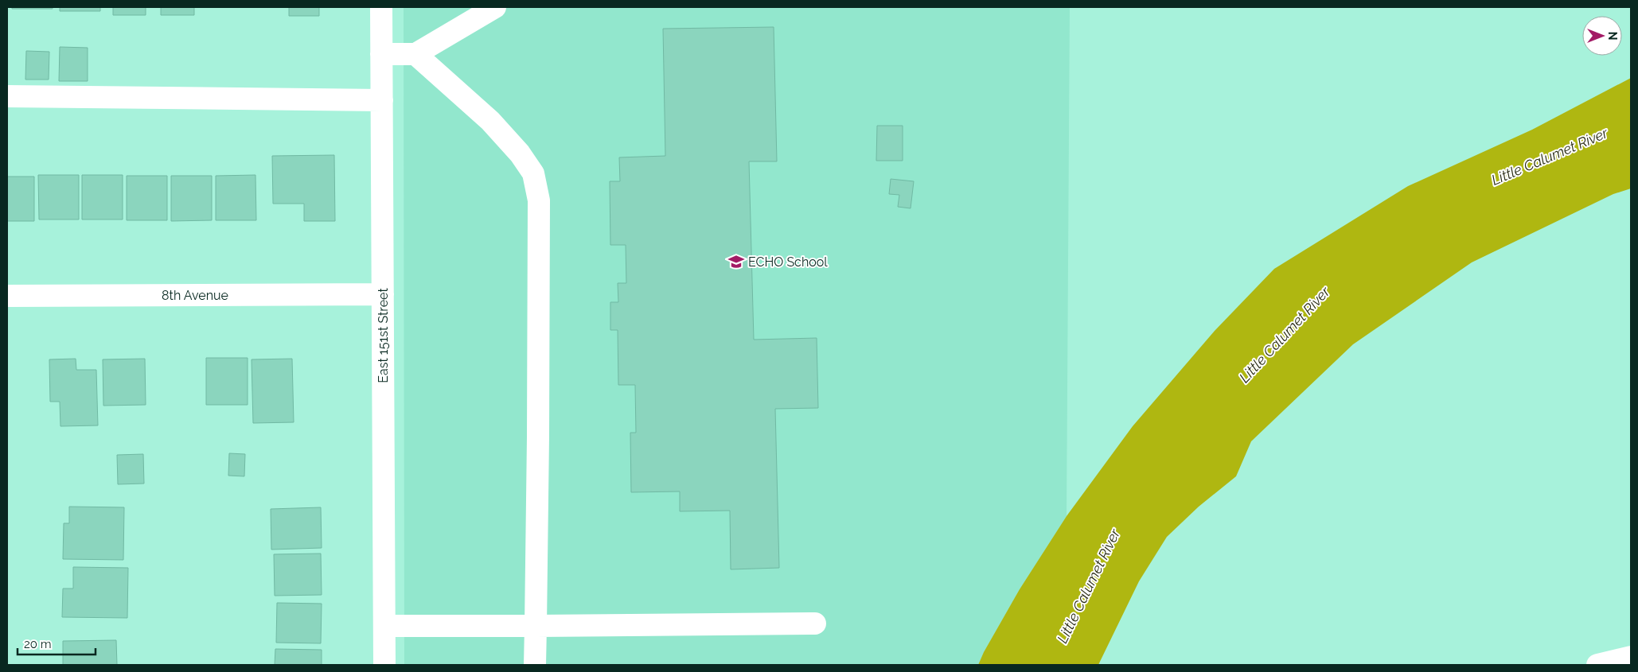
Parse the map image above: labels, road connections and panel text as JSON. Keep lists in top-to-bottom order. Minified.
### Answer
{"streets":{"street":["8th Avenue","East 151st Street"]},"crossings":[["8th Avenue","East 151st Street"]],"water":["Little Calumet River"],"places":{"school or university":["ECHO School"]},"scale_bar":"20 m","north":"right"}
